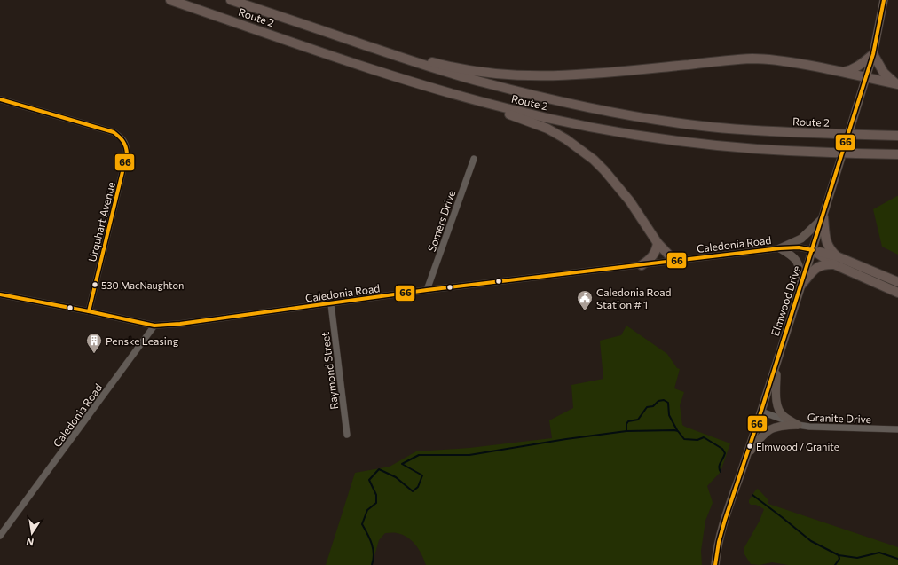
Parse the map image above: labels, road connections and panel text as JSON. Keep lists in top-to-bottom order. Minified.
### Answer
{"streets":{"highway":["Route 2"],"main road":["Elmwood Drive"],"street":["Somers Drive","Urquhart Avenue","Caledonia Road","Raymond Street","Granite Drive"]},"crossings":[["Somers Drive","Caledonia Road"],["Caledonia Road","Elmwood Drive"],["Caledonia Road","Raymond Street"],["Elmwood Drive","Granite Drive"]],"places":{"other":["530 MacNaughton","Elmwood / Granite"],"public building":["Caledonia Road Station # 1"],"building":["Penske Leasing"]},"lines":["transit line 66"],"north":"bottom"}
